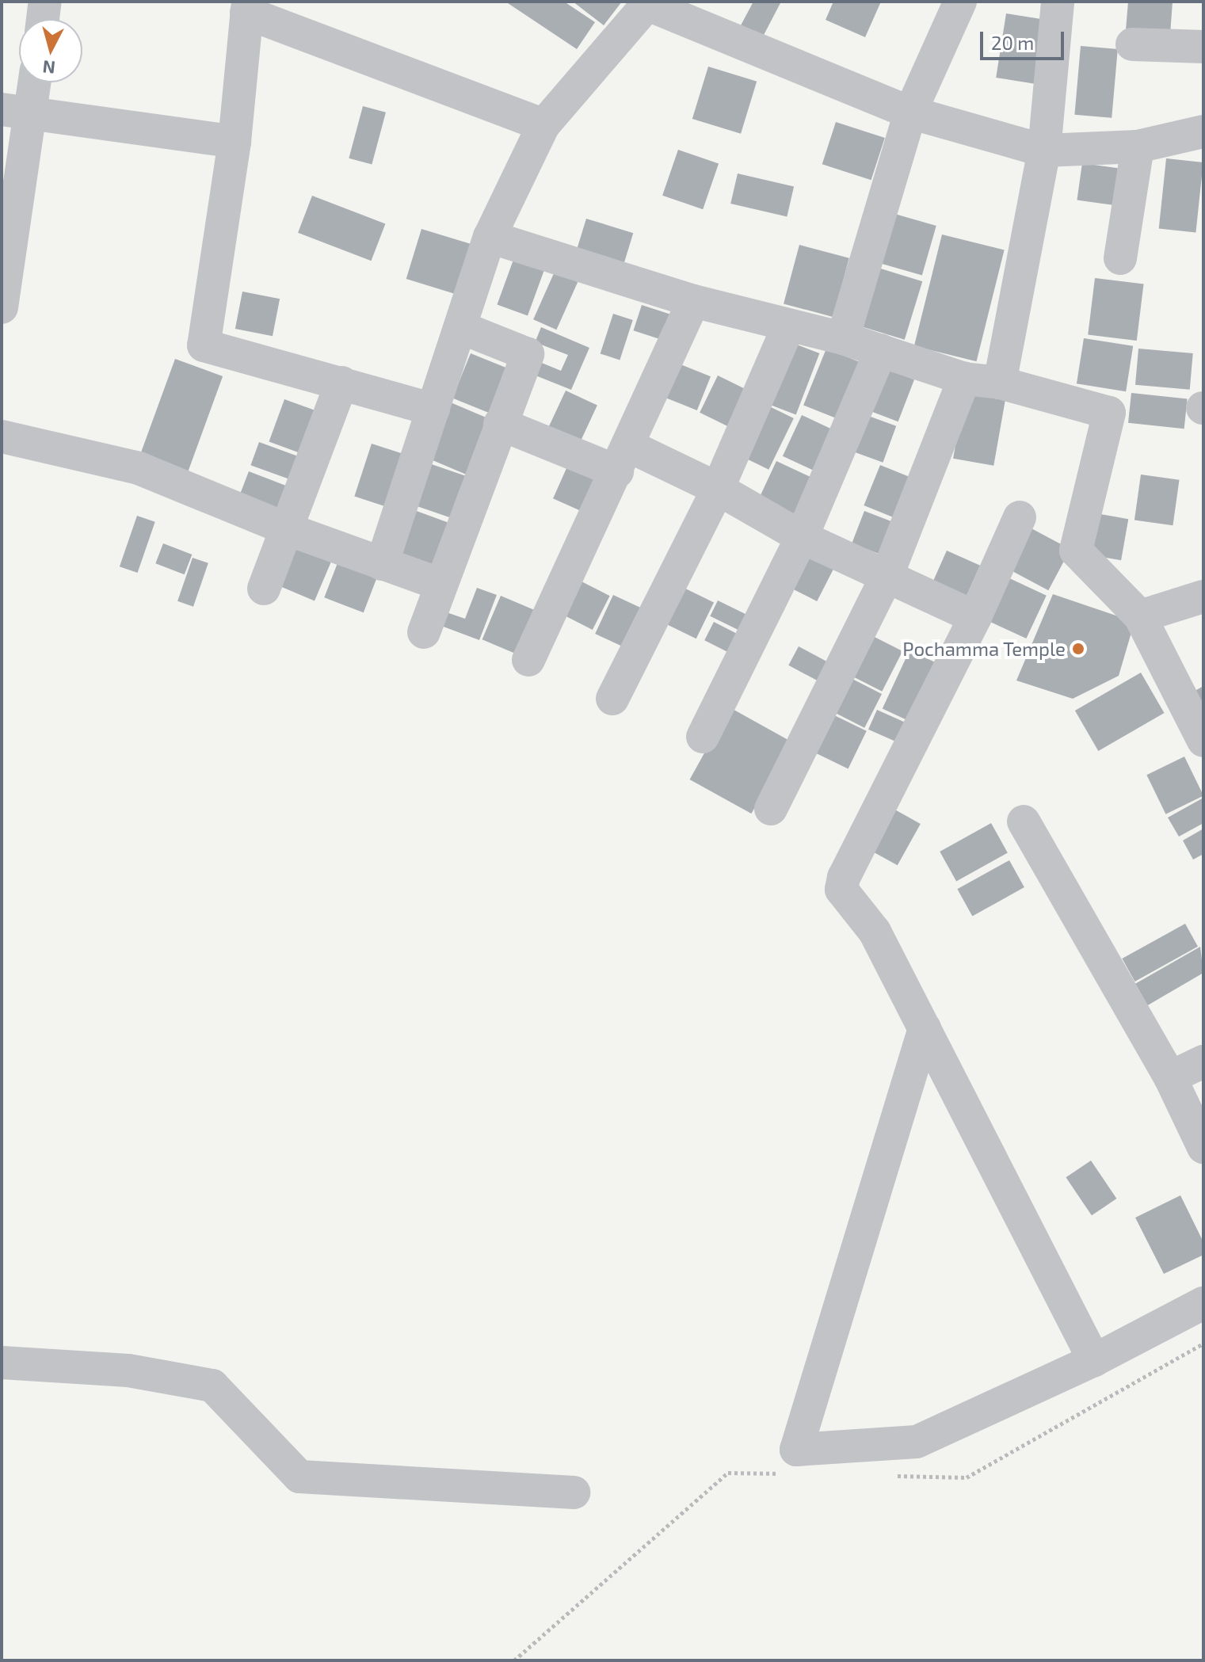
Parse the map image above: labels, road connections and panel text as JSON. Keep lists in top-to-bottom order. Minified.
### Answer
{"places":["Pochamma Temple"],"scale_bar":"20 m","north":"bottom"}
